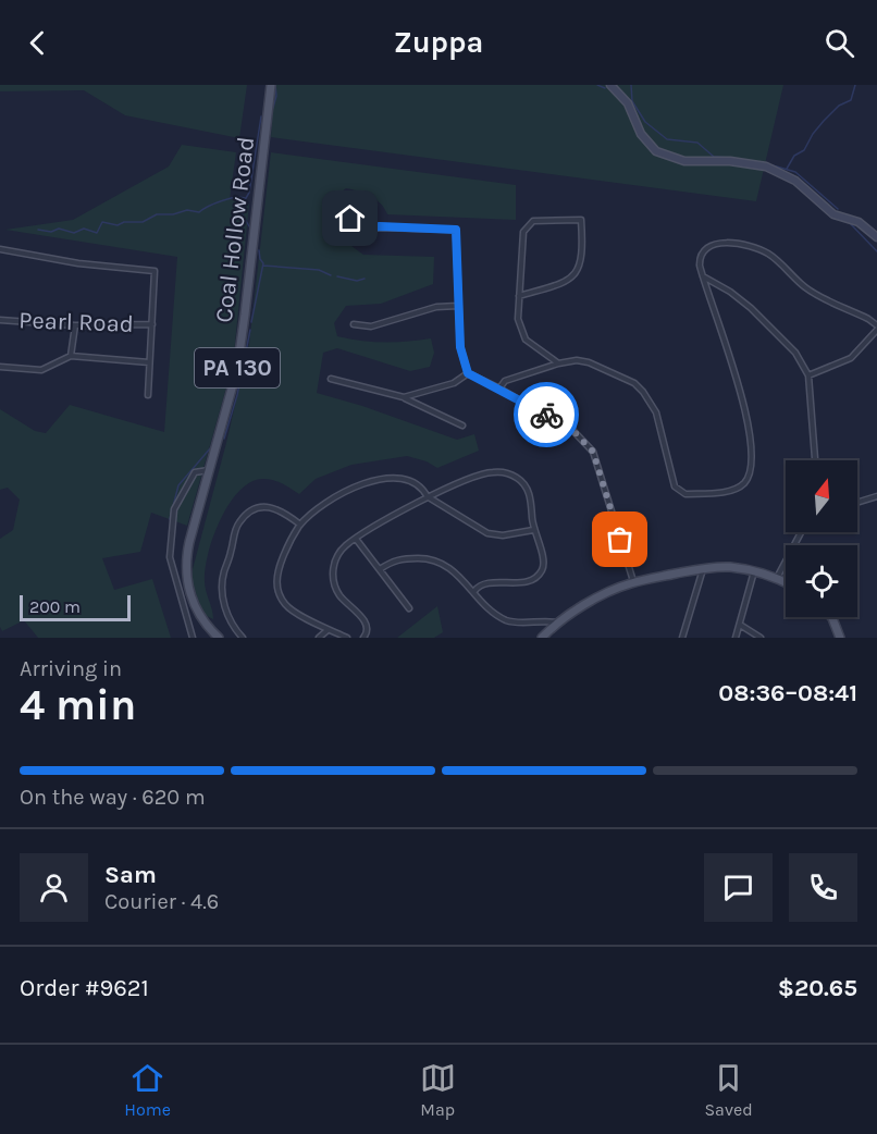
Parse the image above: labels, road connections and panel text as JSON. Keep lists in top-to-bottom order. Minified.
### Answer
{"streets":{"main road":["Coal Hollow Road","PA 130"],"street":["Pearl Road"]},"scale_bar":"200 m","north":"top","page":{"header":"Zuppa","scale":"200 m","heading":["4 min","Arriving in","08:36–08:41"],"panel":["Sam","Courier · 4.6","Order #9621","$20.65"],"bar":"On the way · 620 m","tabs":["Home","Map","Saved"]}}
